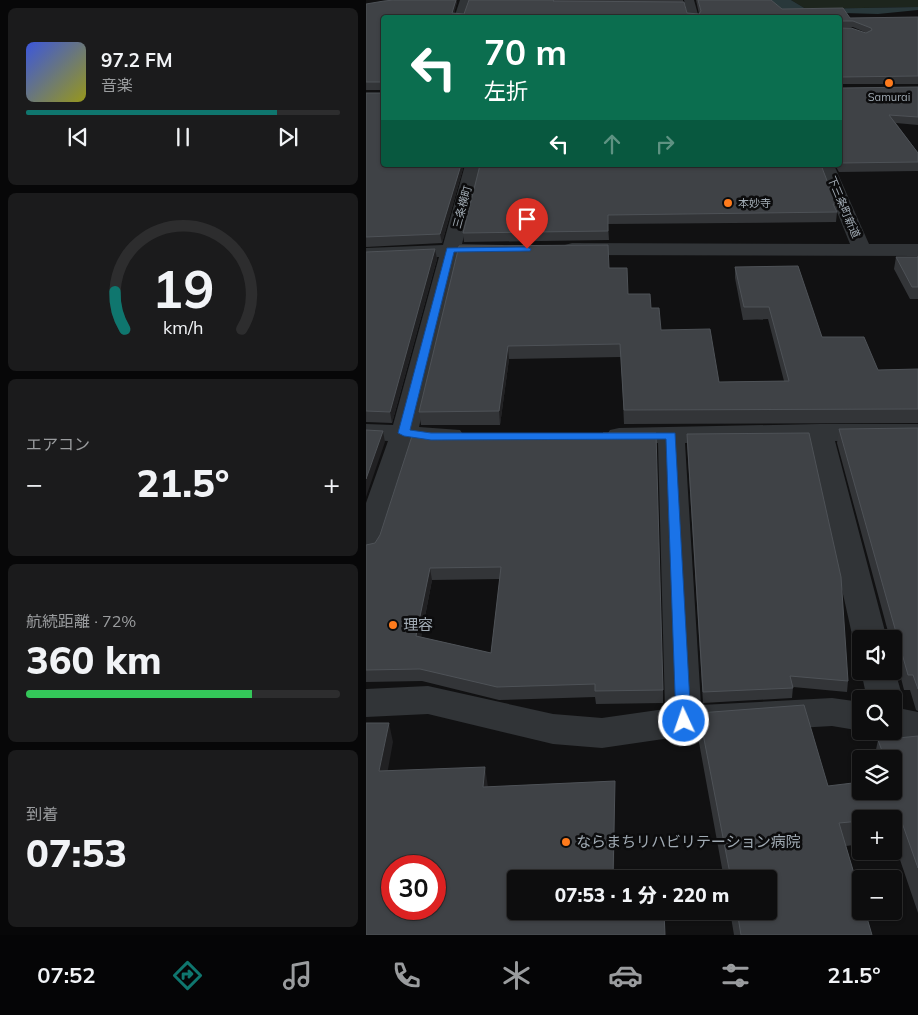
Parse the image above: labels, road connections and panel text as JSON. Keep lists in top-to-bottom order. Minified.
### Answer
{"streets":{"street":["三条横町","下三条町新道"]},"places":["Samurai","本妙寺","理容","ならまちリハビリテーション病院"],"page":{"turn":["70 m","左折"],"song":["97.2 FM","音楽"],"tile":["エアコン",["航続距離 · 72%","360 km"],["到着","07:53"]],"heat":["−","21.5°","+"],"map_buttons":["+","−"],"limit":"30","trip":"07:53 · 1 分 · 220 m","tabs":["07:52","21.5°"],"gauge":["19","km/h"]}}
